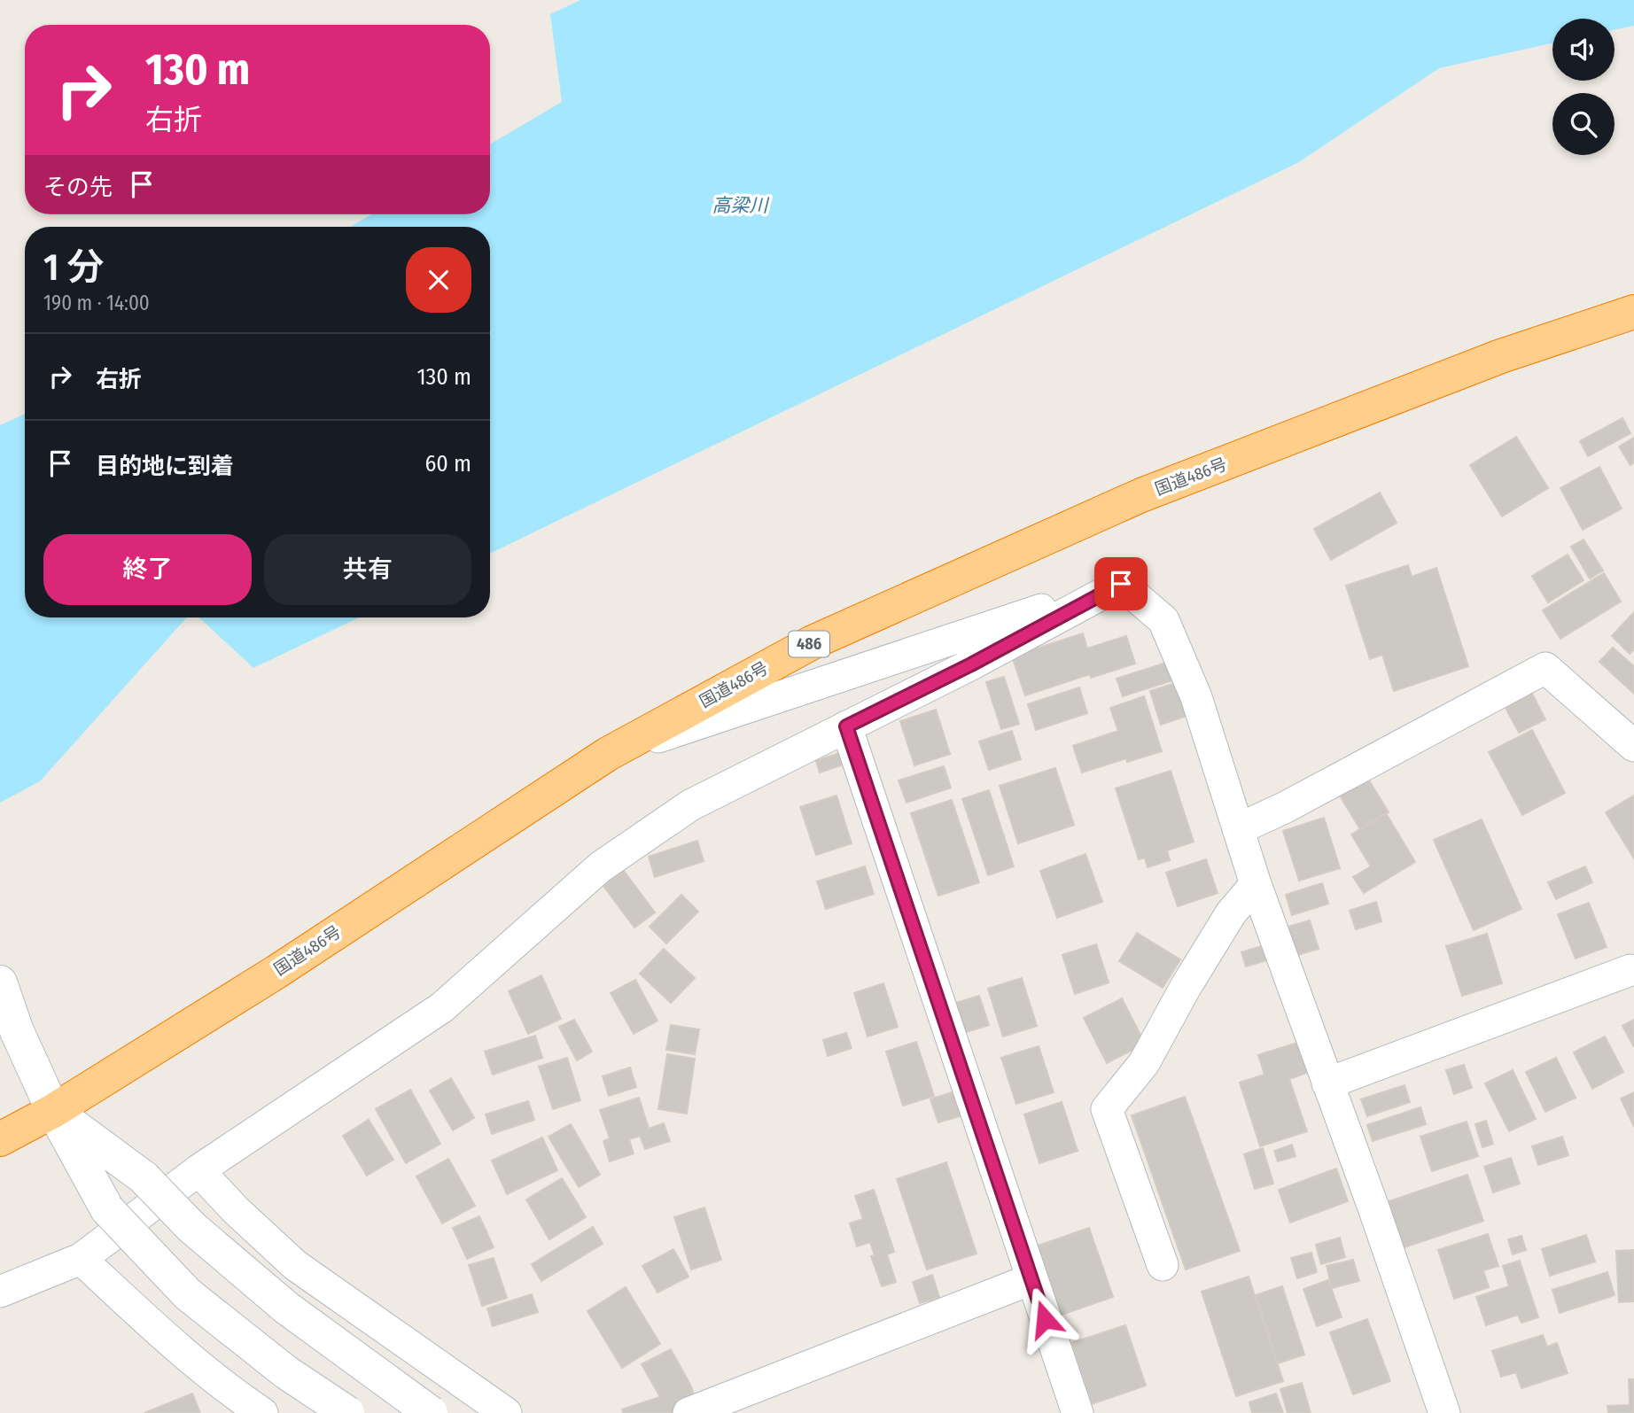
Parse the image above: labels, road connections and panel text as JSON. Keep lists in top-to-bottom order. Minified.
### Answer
{"streets":{"highway":["国道486号","486"]},"water":["高梁川"],"page":{"turn":["130 m","右折"],"then":"その先","heading":["1 分","190 m · 14:00"],"list":[{"name":"右折","value":"130 m"},{"name":"目的地に到着","value":"60 m"}],"buttons":["終了","共有"]}}
